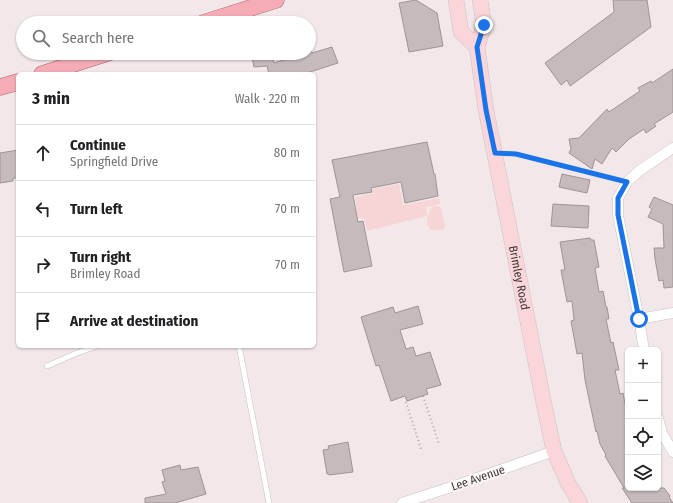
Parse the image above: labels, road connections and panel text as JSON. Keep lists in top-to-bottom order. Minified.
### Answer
{"streets":{"main road":["Brimley Road"],"street":["Lee Avenue"]},"crossings":[["Brimley Road","Lee Avenue"]],"page":{"search":"Search here","heading":["3 min","Walk · 220 m"],"list":[["Continue","Springfield Drive","80 m"],["Turn left","70 m"],["Turn right","Brimley Road","70 m"],"Arrive at destination"],"map_buttons":["+","−"]}}
